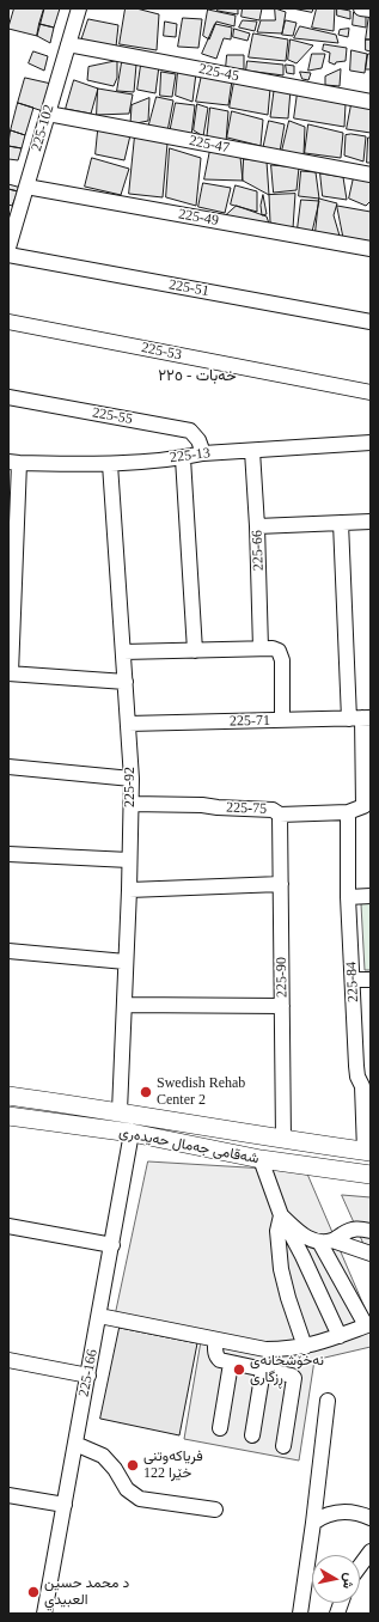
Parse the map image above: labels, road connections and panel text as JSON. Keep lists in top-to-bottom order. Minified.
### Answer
{"streets":{"main road":["شەقامی جەمال حەیدەری"],"street":["225-45","225-102","225-47","225-49","225-51","225-53","225-55","225-13","225-66","225-71","225-92","225-75","225-90","225-84","225-166"]},"crossings":[["225-45","225-102"],["225-102","225-47"],["225-102","225-49"],["225-55","225-13"],["225-13","225-66"],["225-13","225-92"],["225-71","225-92"],["225-92","225-75"],["225-92","شەقامی جەمال حەیدەری"],["225-75","225-90"],["225-75","225-84"],["225-90","شەقامی جەمال حەیدەری"],["225-84","شەقامی جەمال حەیدەری"],["شەقامی جەمال حەیدەری","225-166"]],"districts":["خەبات - ٢٢٥"],"places":["Swedish Rehab Center 2","نەخۆشخانەی ڕزگاری","فریاکەوتنی خێرا 122","د محمد حسين العبيدي"],"north":"right"}
